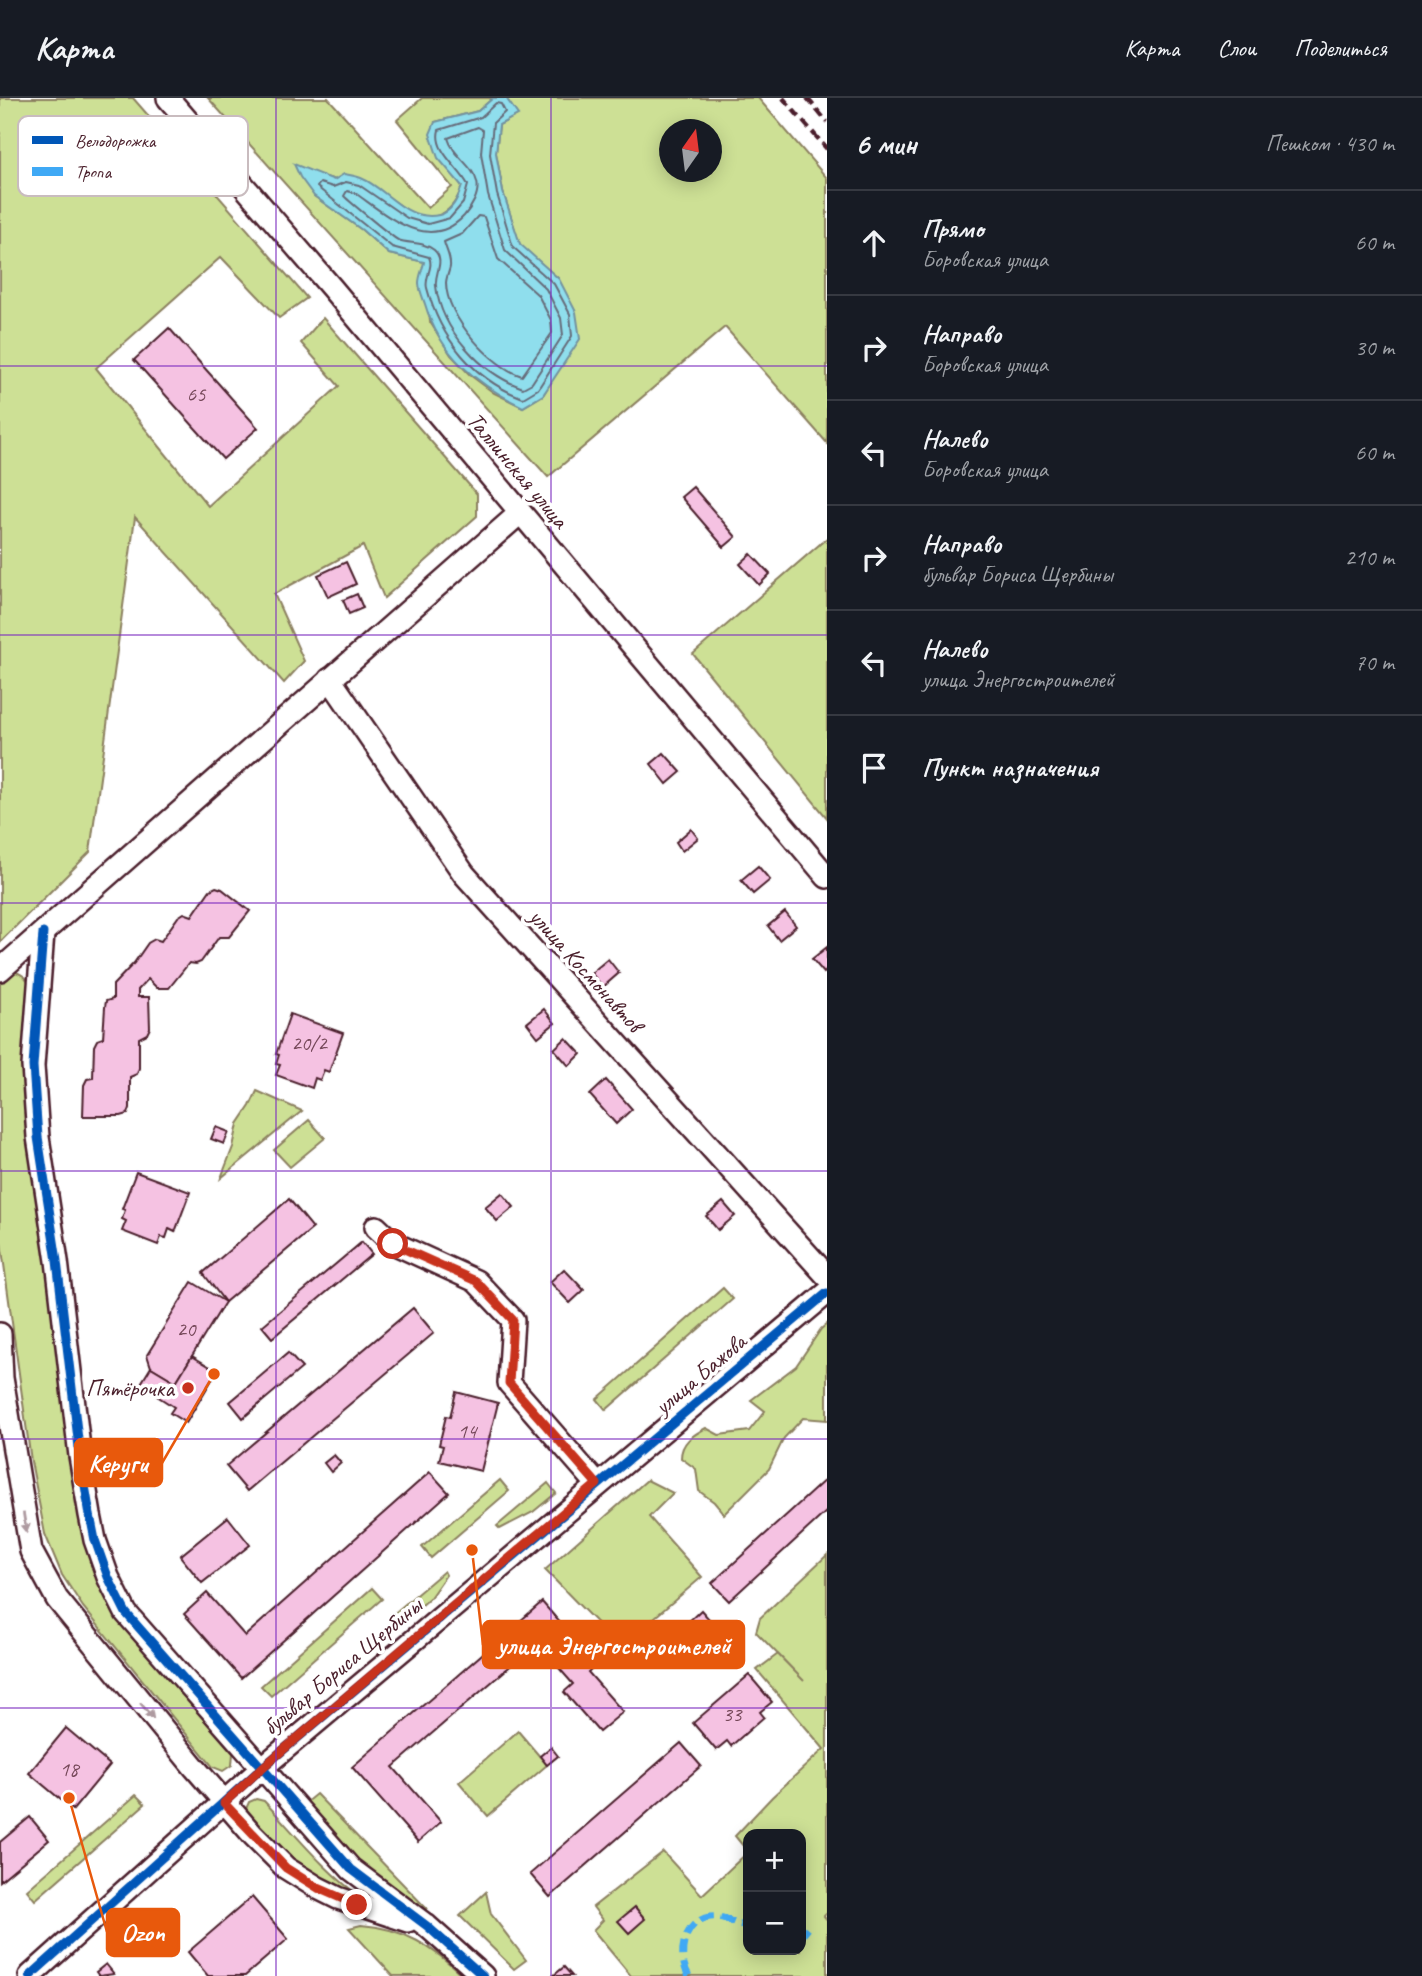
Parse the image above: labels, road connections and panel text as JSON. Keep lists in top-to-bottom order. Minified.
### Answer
{"streets":{"street":["Таллинская улица","улица Космонавтов","улица Бажова","бульвар Бориса Щербины"]},"crossings":[["улица Бажова","бульвар Бориса Щербины"]],"places":["Керуги","Пятёрочка","улица Энергостроителей","Ozon"],"house_numbers":["65","20/2","20","14","33","18"],"legend":["Велодорожка","Тропа"],"north":"top","page":{"header":"Карта","nav":["Карта","Слои","Поделиться"],"heading":["6 мин","Пешком · 430 m"],"list":[["Прямо","Боровская улица","60 m"],["Направо","Боровская улица","30 m"],["Налево","Боровская улица","60 m"],["Направо","бульвар Бориса Щербины","210 m"],["Налево","улица Энергостроителей","70 m"],"Пункт назначения"],"map_buttons":["+","−"]}}
